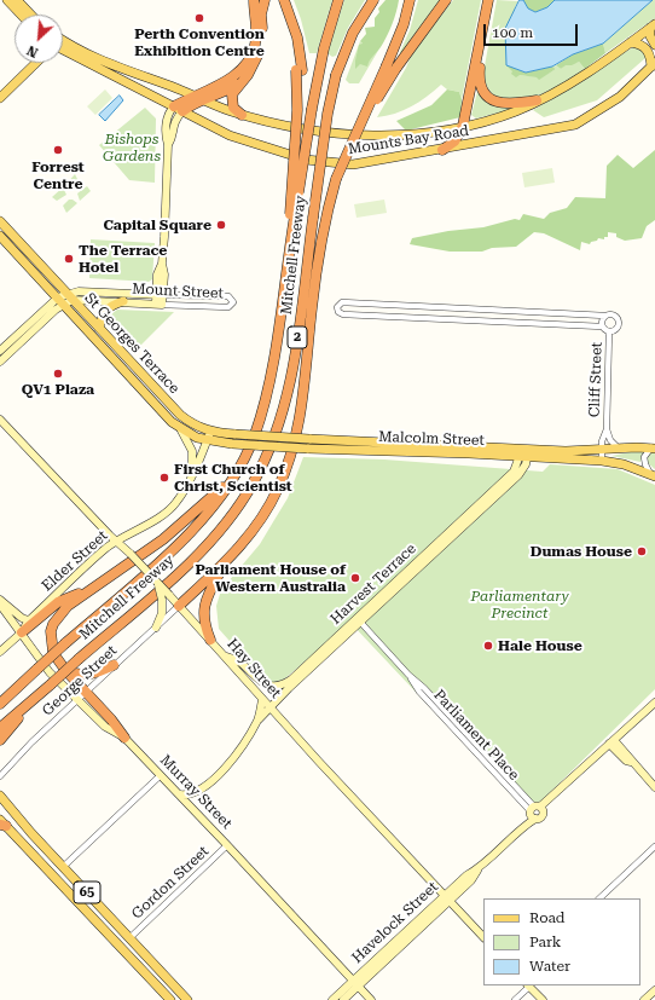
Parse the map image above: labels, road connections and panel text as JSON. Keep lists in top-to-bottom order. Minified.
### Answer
{"streets":{"highway":["Mitchell Freeway","2"],"main road":["Mounts Bay Road","Mount Street","St Georges Terrace","Malcolm Street","Elder Street","Harvest Terrace","Hay Street","Murray Street","65","Havelock Street"],"street":["Cliff Street","George Street","Parliament Place","Gordon Street"]},"crossings":[["Mitchell Freeway","2"],["Mount Street","St Georges Terrace"],["St Georges Terrace","Malcolm Street"],["St Georges Terrace","Elder Street"],["Cliff Street","Malcolm Street"],["Malcolm Street","Elder Street"],["Malcolm Street","Harvest Terrace"],["Harvest Terrace","Hay Street"],["Harvest Terrace","Parliament Place"],["Harvest Terrace","Murray Street"],["Hay Street","George Street"],["Hay Street","Havelock Street"],["George Street","Murray Street"],["Parliament Place","Havelock Street"],["Murray Street","Gordon Street"],["Murray Street","Havelock Street"],["Gordon Street","65"]],"parks":["Bishops Gardens","Parliamentary Precinct"],"places":["Perth Convention Exhibition Centre","Forrest Centre","Capital Square","The Terrace Hotel","QV1 Plaza","First Church of Christ, Scientist","Dumas House","Parliament House of Western Australia","Hale House"],"legend":["Road","Park","Water"],"scale_bar":"100 m","north":"bottom left"}
